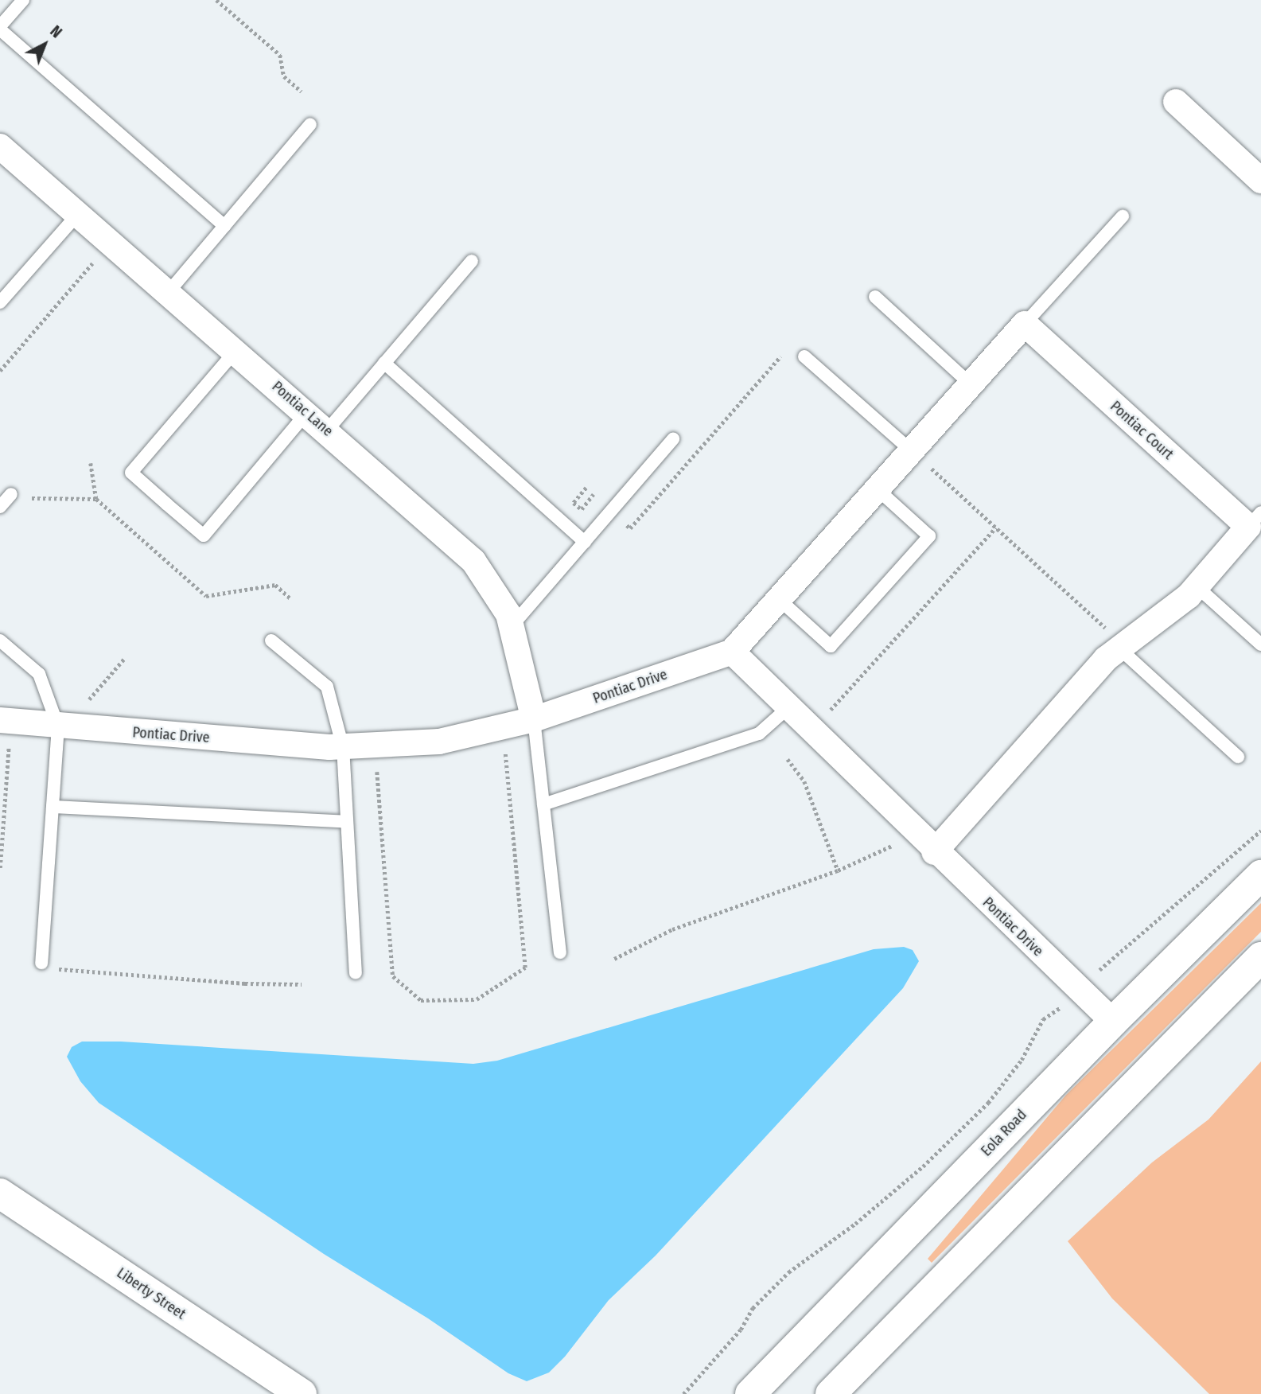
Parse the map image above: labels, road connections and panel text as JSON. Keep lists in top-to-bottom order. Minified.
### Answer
{"streets":{"main road":["Eola Road","Liberty Street"],"street":["Pontiac Lane","Pontiac Court","Pontiac Drive"]},"crossings":[["Pontiac Lane","Pontiac Drive"],["Pontiac Court","Pontiac Drive"],["Pontiac Drive","Eola Road"]],"north":"top right"}
